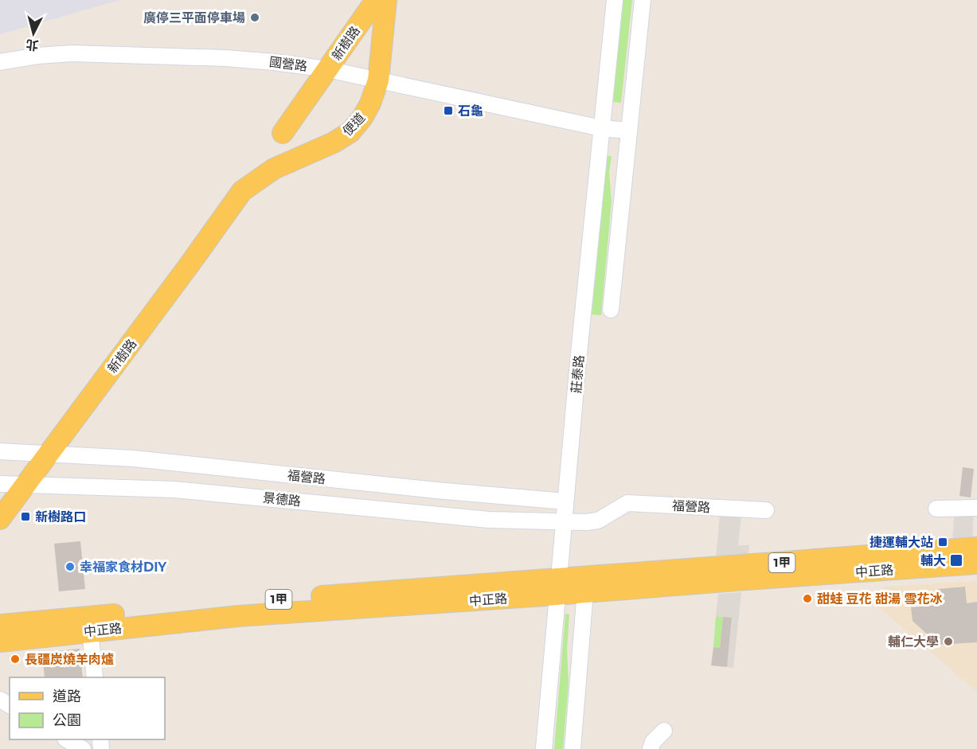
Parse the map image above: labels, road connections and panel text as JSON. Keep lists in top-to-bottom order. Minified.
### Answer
{"streets":{"main road":["新樹路","便道","1甲","中正路"],"street":["國營路","莊泰路","福營路","景德路"]},"crossings":[["新樹路","國營路"],["新樹路","便道"],["新樹路","福營路"],["新樹路","景德路"],["國營路","便道"],["國營路","莊泰路"],["莊泰路","福營路"],["莊泰路","景德路"],["莊泰路","中正路"],["福營路","景德路"]],"places":{"other":["廣停三平面停車場","幸福家食材DIY","甜蛙 豆花 甜湯 雪花冰","輔仁大學","長疆炭燒羊肉爐"],"transit":["石龜","新樹路口","捷運輔大站","輔大"]},"legend":["道路","公園"],"north":"bottom"}
